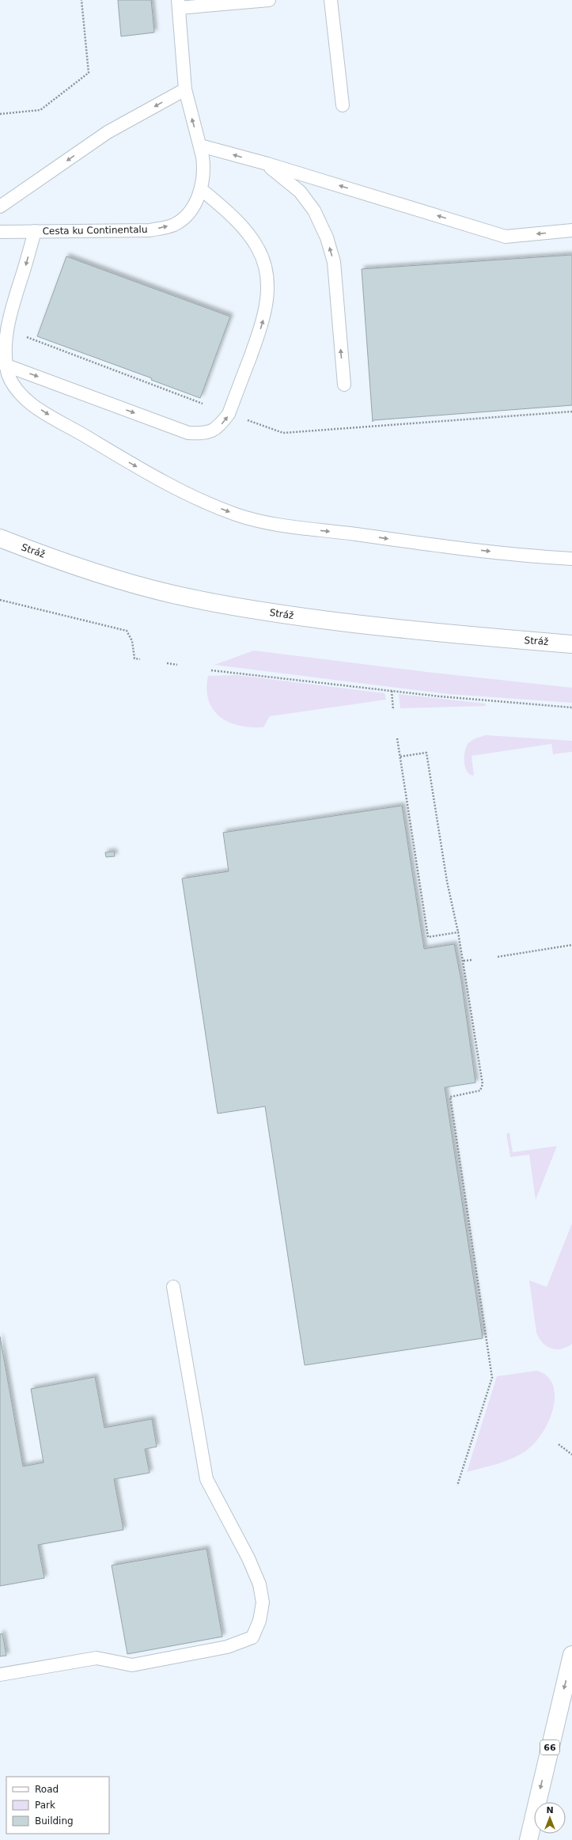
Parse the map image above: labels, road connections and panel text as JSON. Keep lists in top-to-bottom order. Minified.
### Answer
{"streets":{"street":["Stráž","66"],"lane":["Cesta ku Continentalu"]},"legend":["Road","Park","Building"],"north":"top"}
